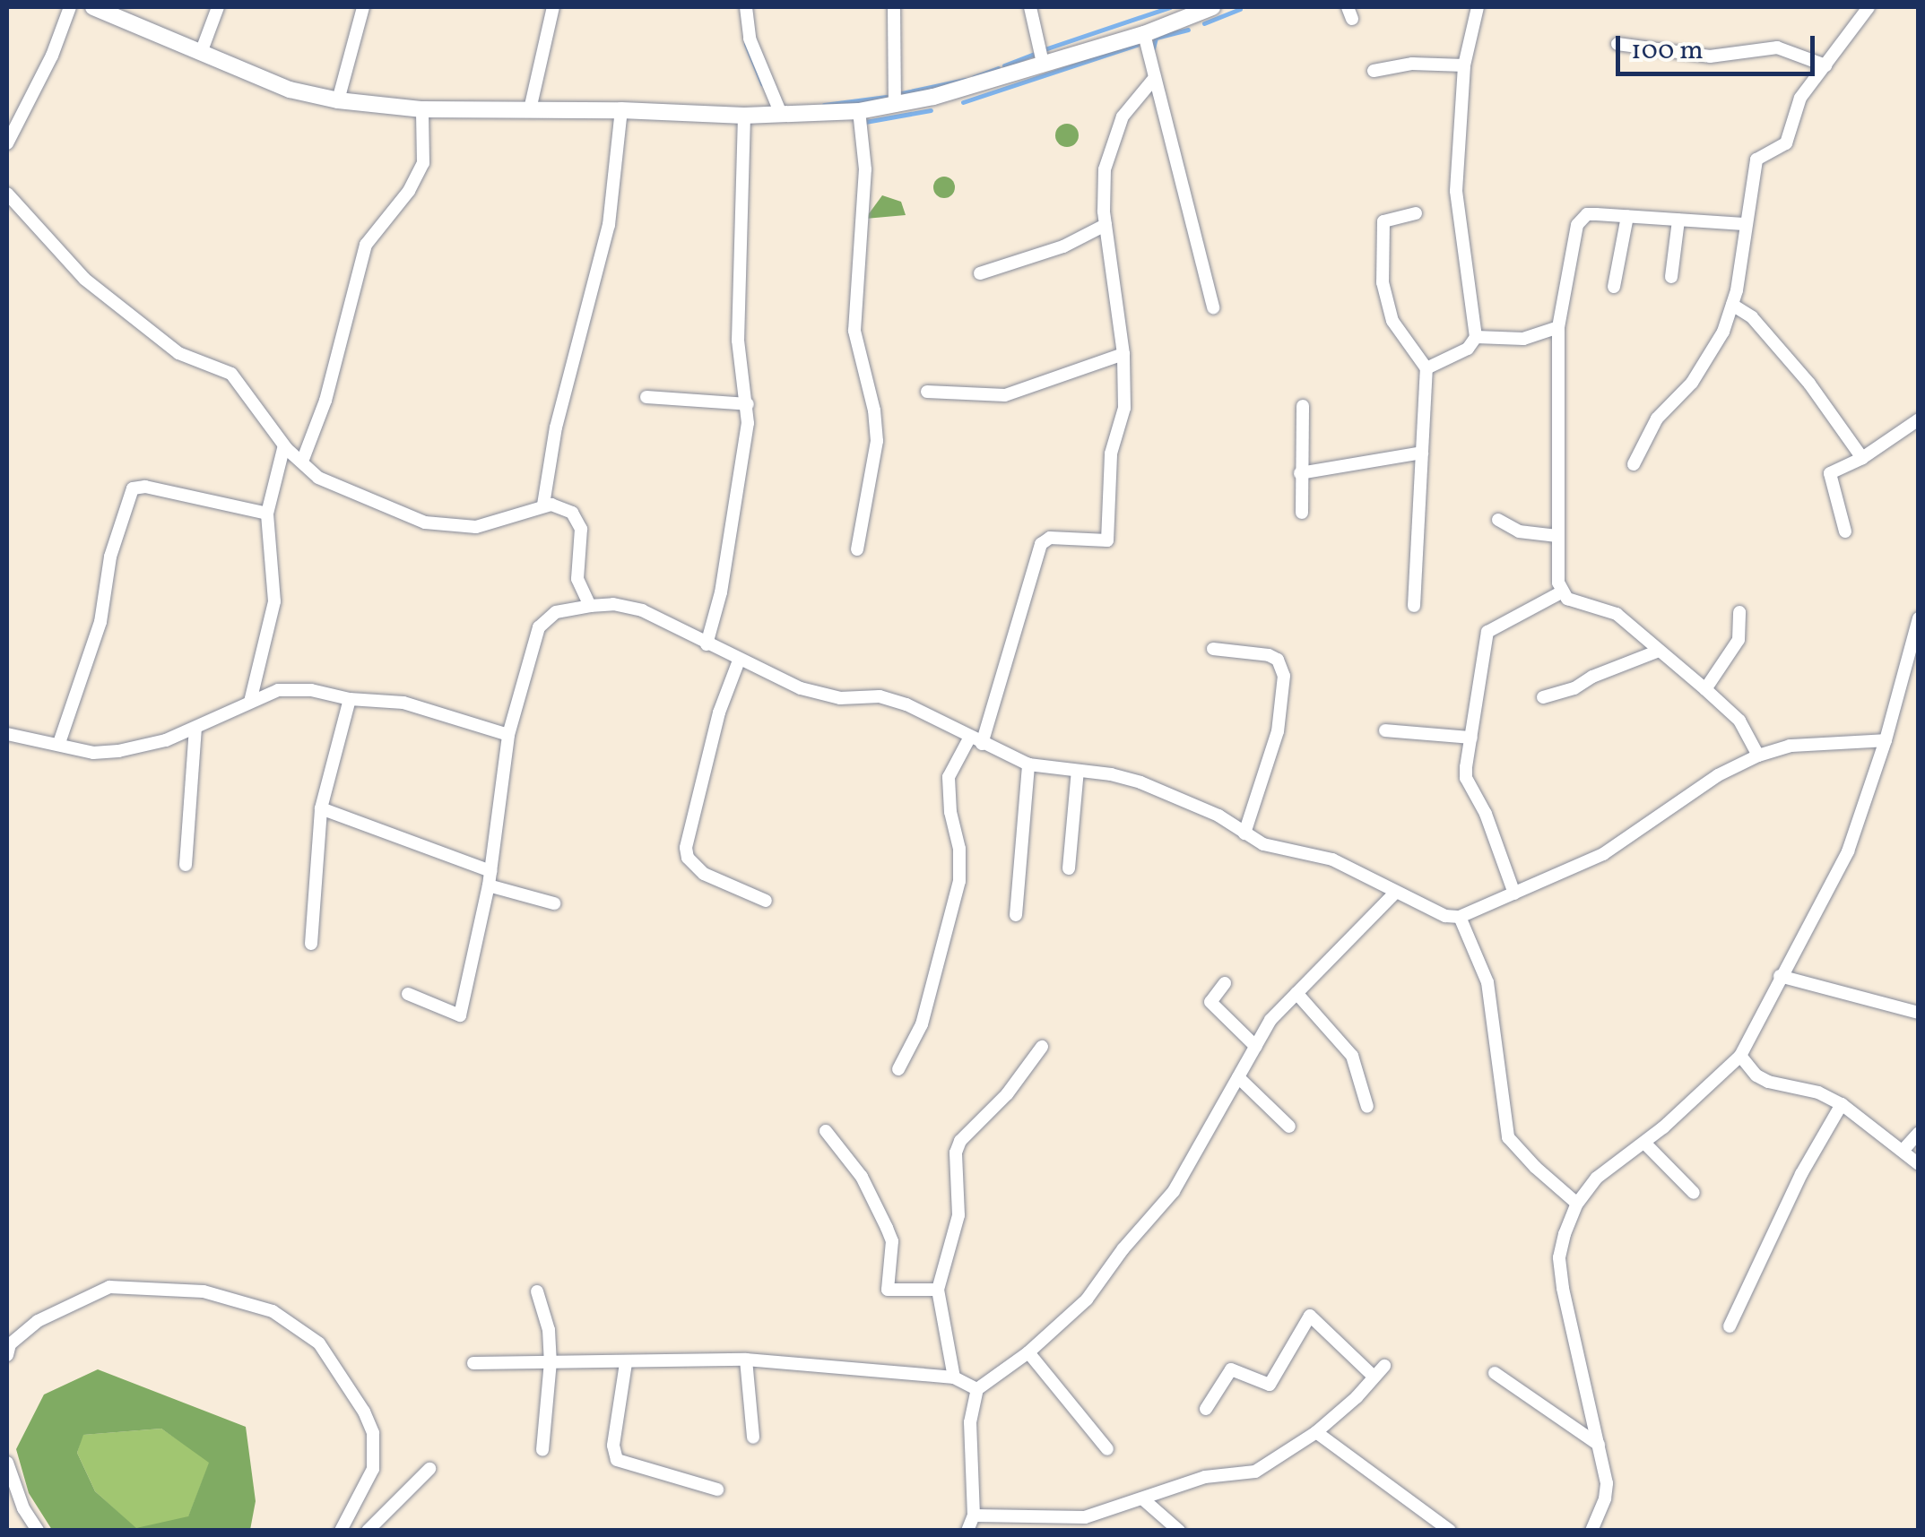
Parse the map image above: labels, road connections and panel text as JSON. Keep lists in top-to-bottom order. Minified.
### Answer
{"scale_bar":"100 m"}
